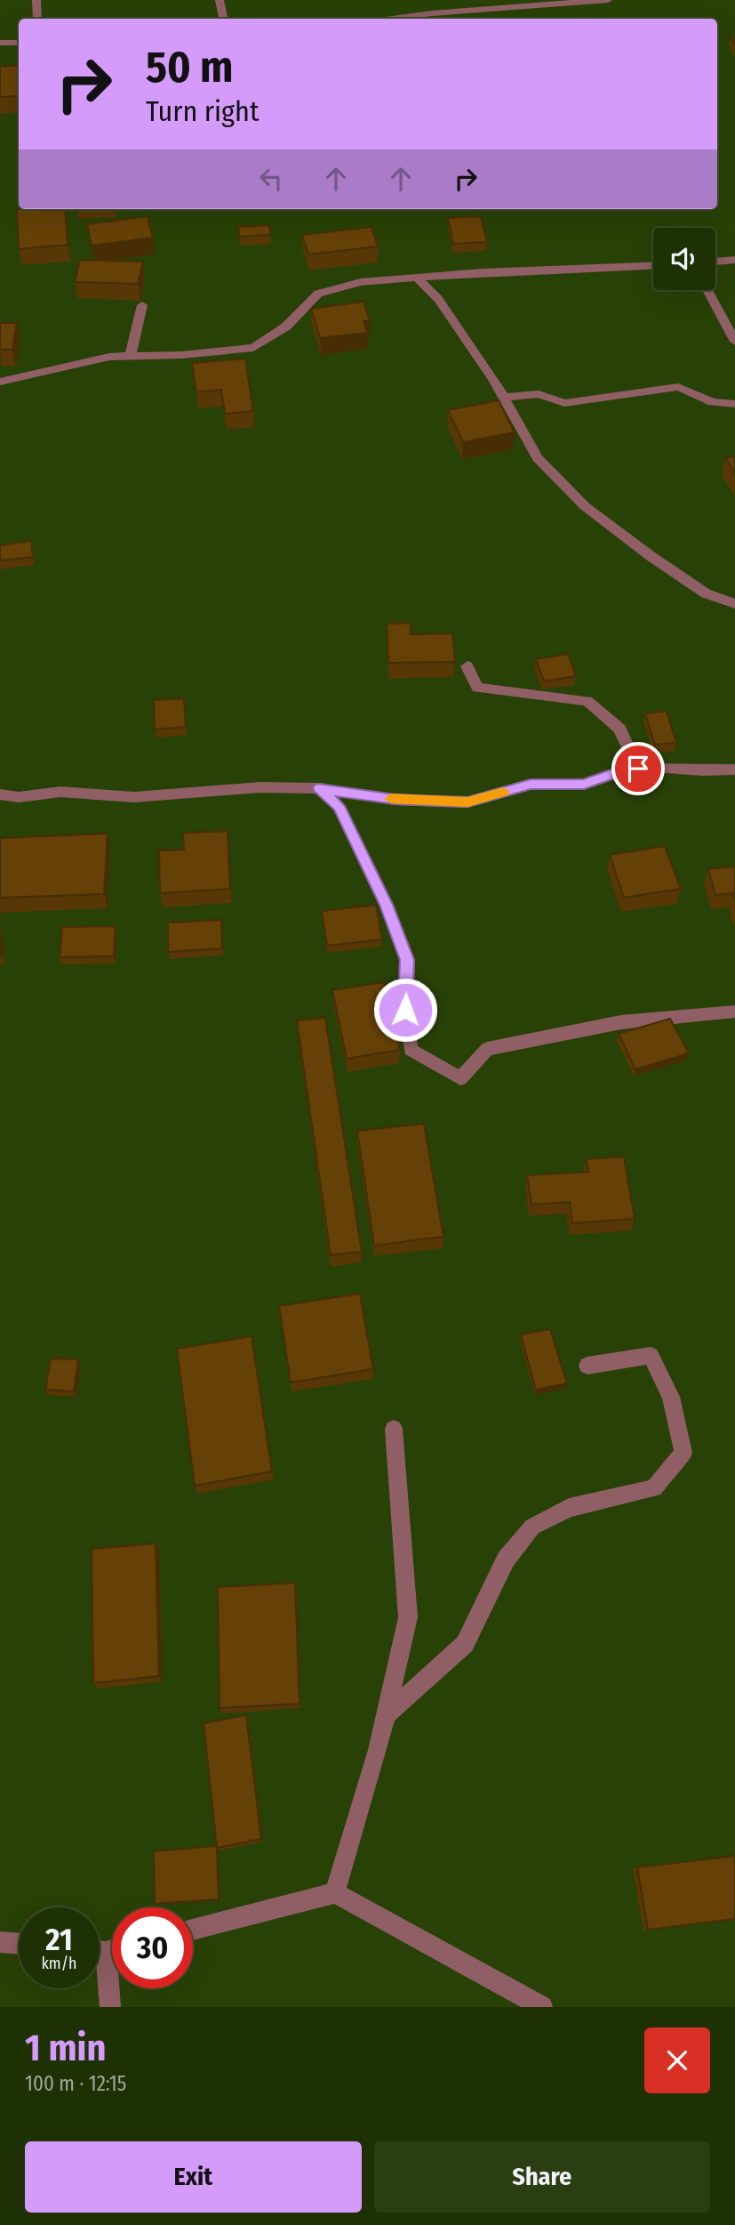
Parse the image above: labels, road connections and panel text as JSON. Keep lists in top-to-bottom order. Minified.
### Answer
{"page":{"turn":["50 m","Turn right"],"speed":"21 km/h","limit":"30","heading":["1 min","100 m · 12:15"],"buttons":["Exit","Share"]}}
